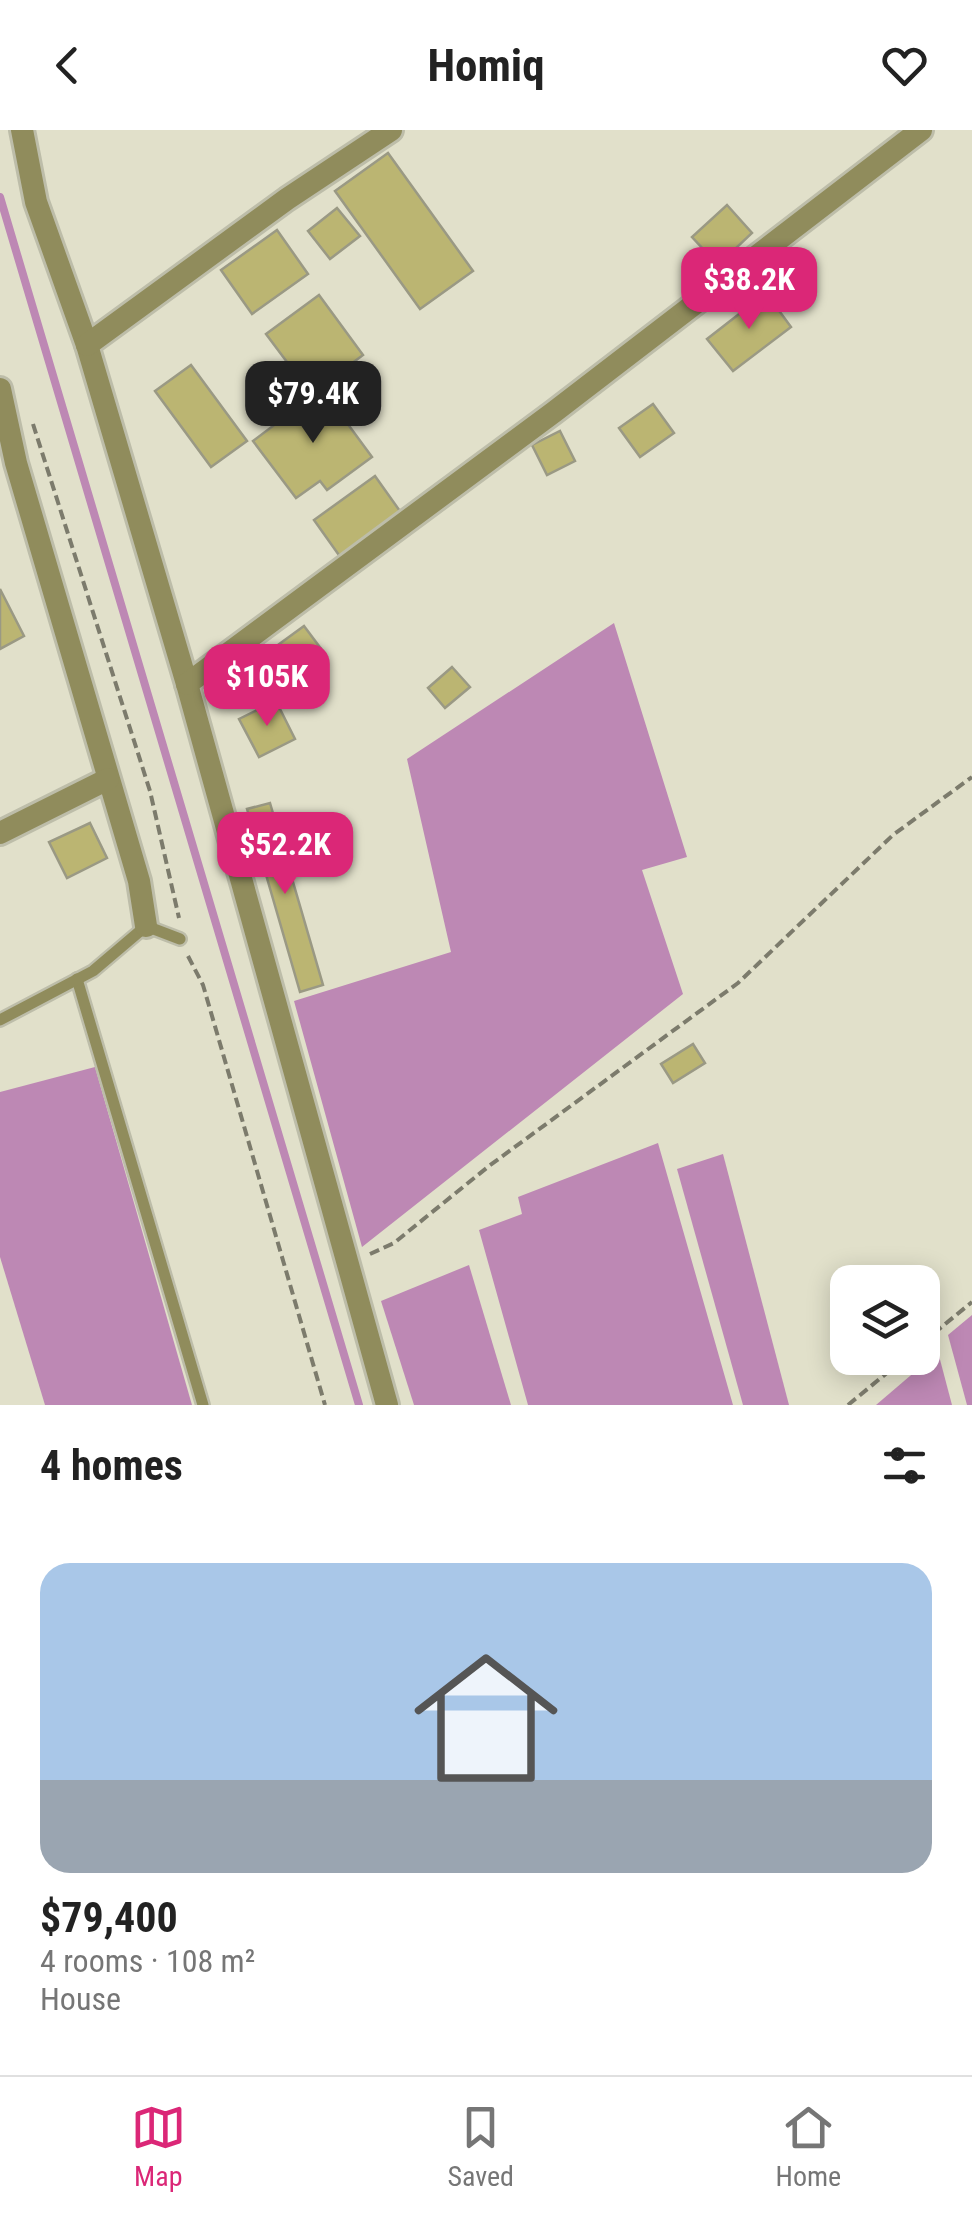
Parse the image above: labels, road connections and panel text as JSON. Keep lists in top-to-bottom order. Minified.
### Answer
{"page":{"header":"Homiq","price":["$38.2K","$79.4K","$105K","$52.2K"],"heading":"4 homes","list":[{"name":"$79,400","note":"4 rooms · 108 m² · House"}],"tabs":["Map","Saved","Home"]}}
